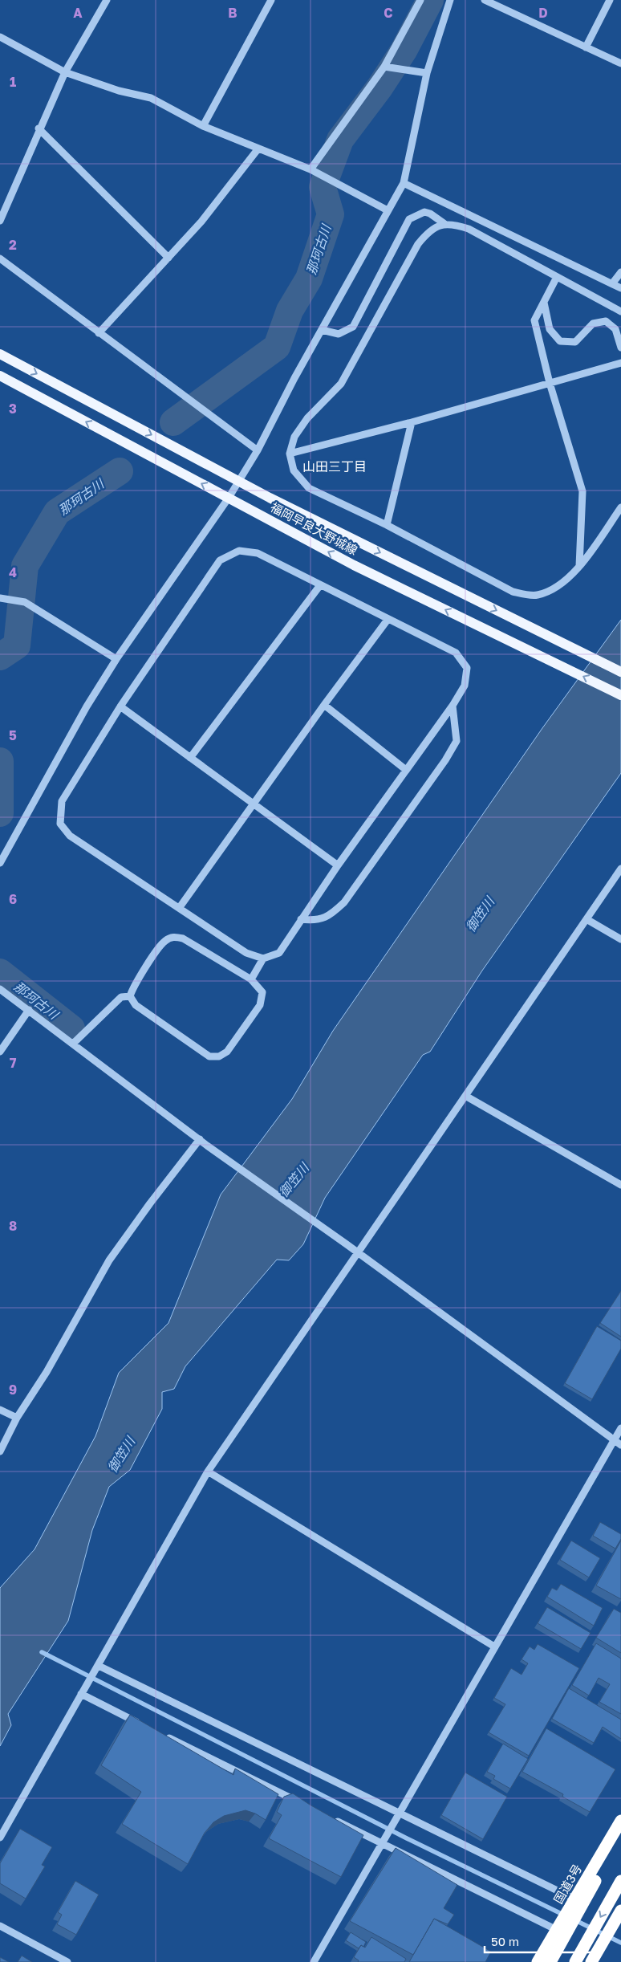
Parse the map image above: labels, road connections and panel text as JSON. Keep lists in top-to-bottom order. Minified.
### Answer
{"streets":{"highway":["国道3号"],"main road":["福岡早良大野城線"]},"districts":["山田三丁目"],"water":["那珂古川","御笠川"],"scale_bar":"50 m","grid":{"columns":["A","B","C","D"],"rows":["1","2","3","4","5","6","7","8","9"]}}
